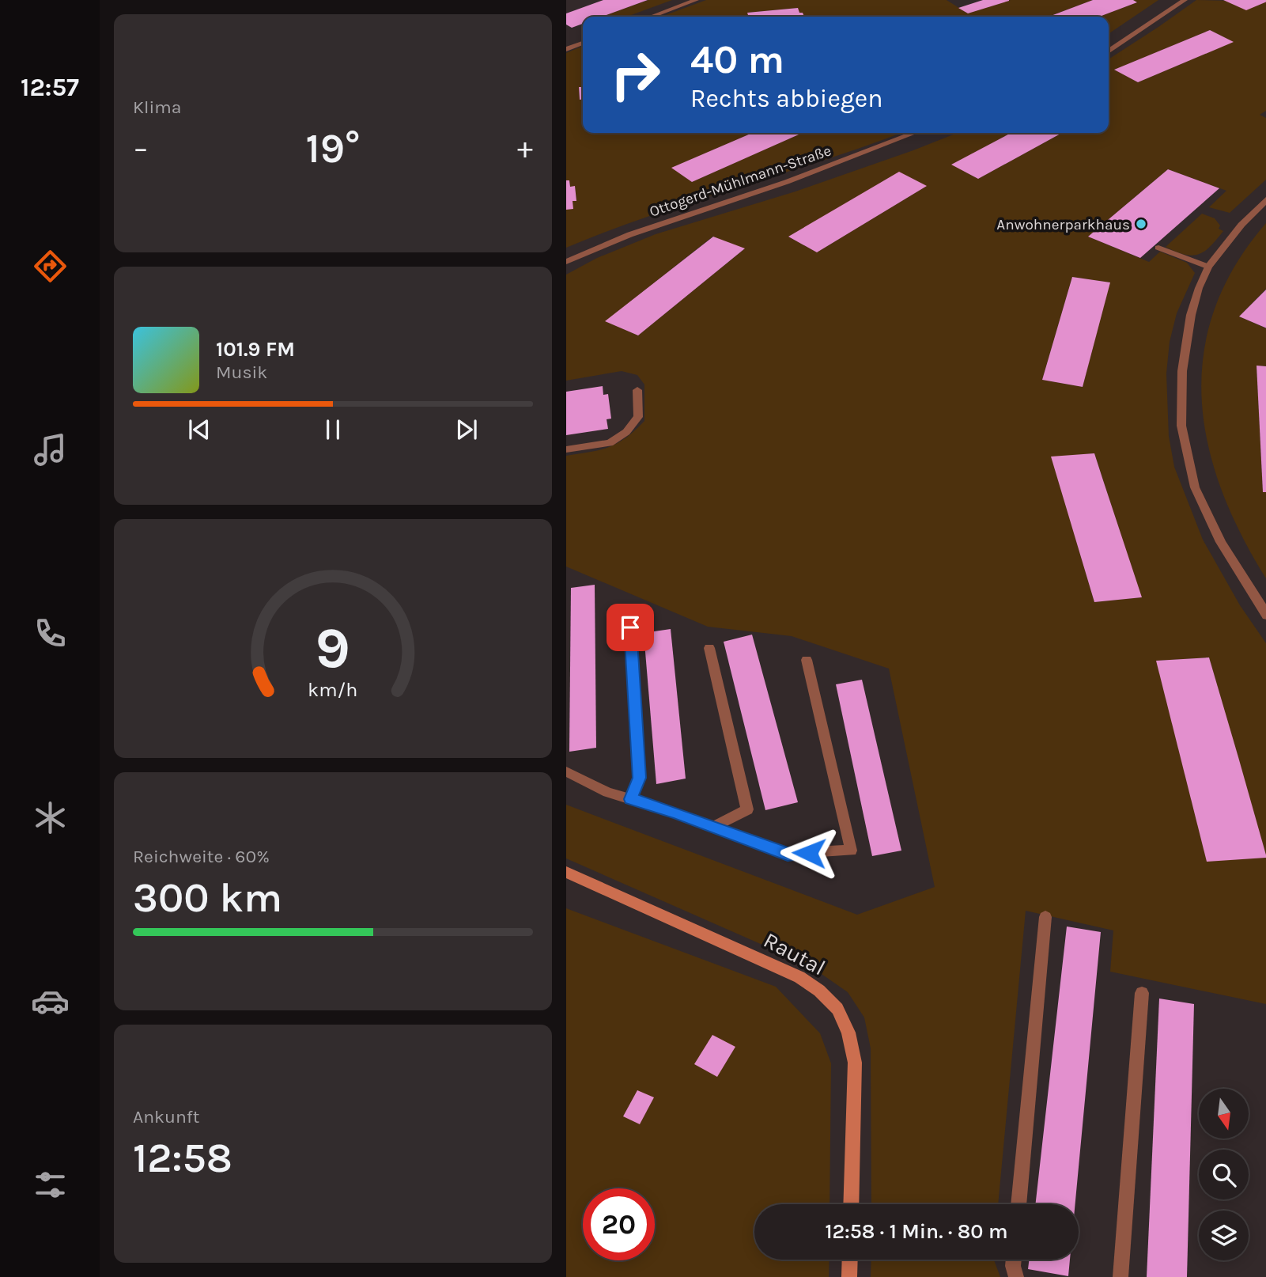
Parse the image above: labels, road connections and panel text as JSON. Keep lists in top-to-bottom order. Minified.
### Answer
{"streets":{"street":["Ottogerd-Mühlmann-Straße","Rautal"]},"places":["Anwohnerparkhaus"],"north":"bottom","page":{"tabs":"12:57","tile":["Klima",["Reichweite · 60%","300 km"],["Ankunft","12:58"]],"turn":["40 m","Rechts abbiegen"],"heat":["−","19°","+"],"song":["101.9 FM","Musik"],"limit":"20","trip":"12:58 · 1 Min. · 80 m","gauge":["9","km/h"]}}
